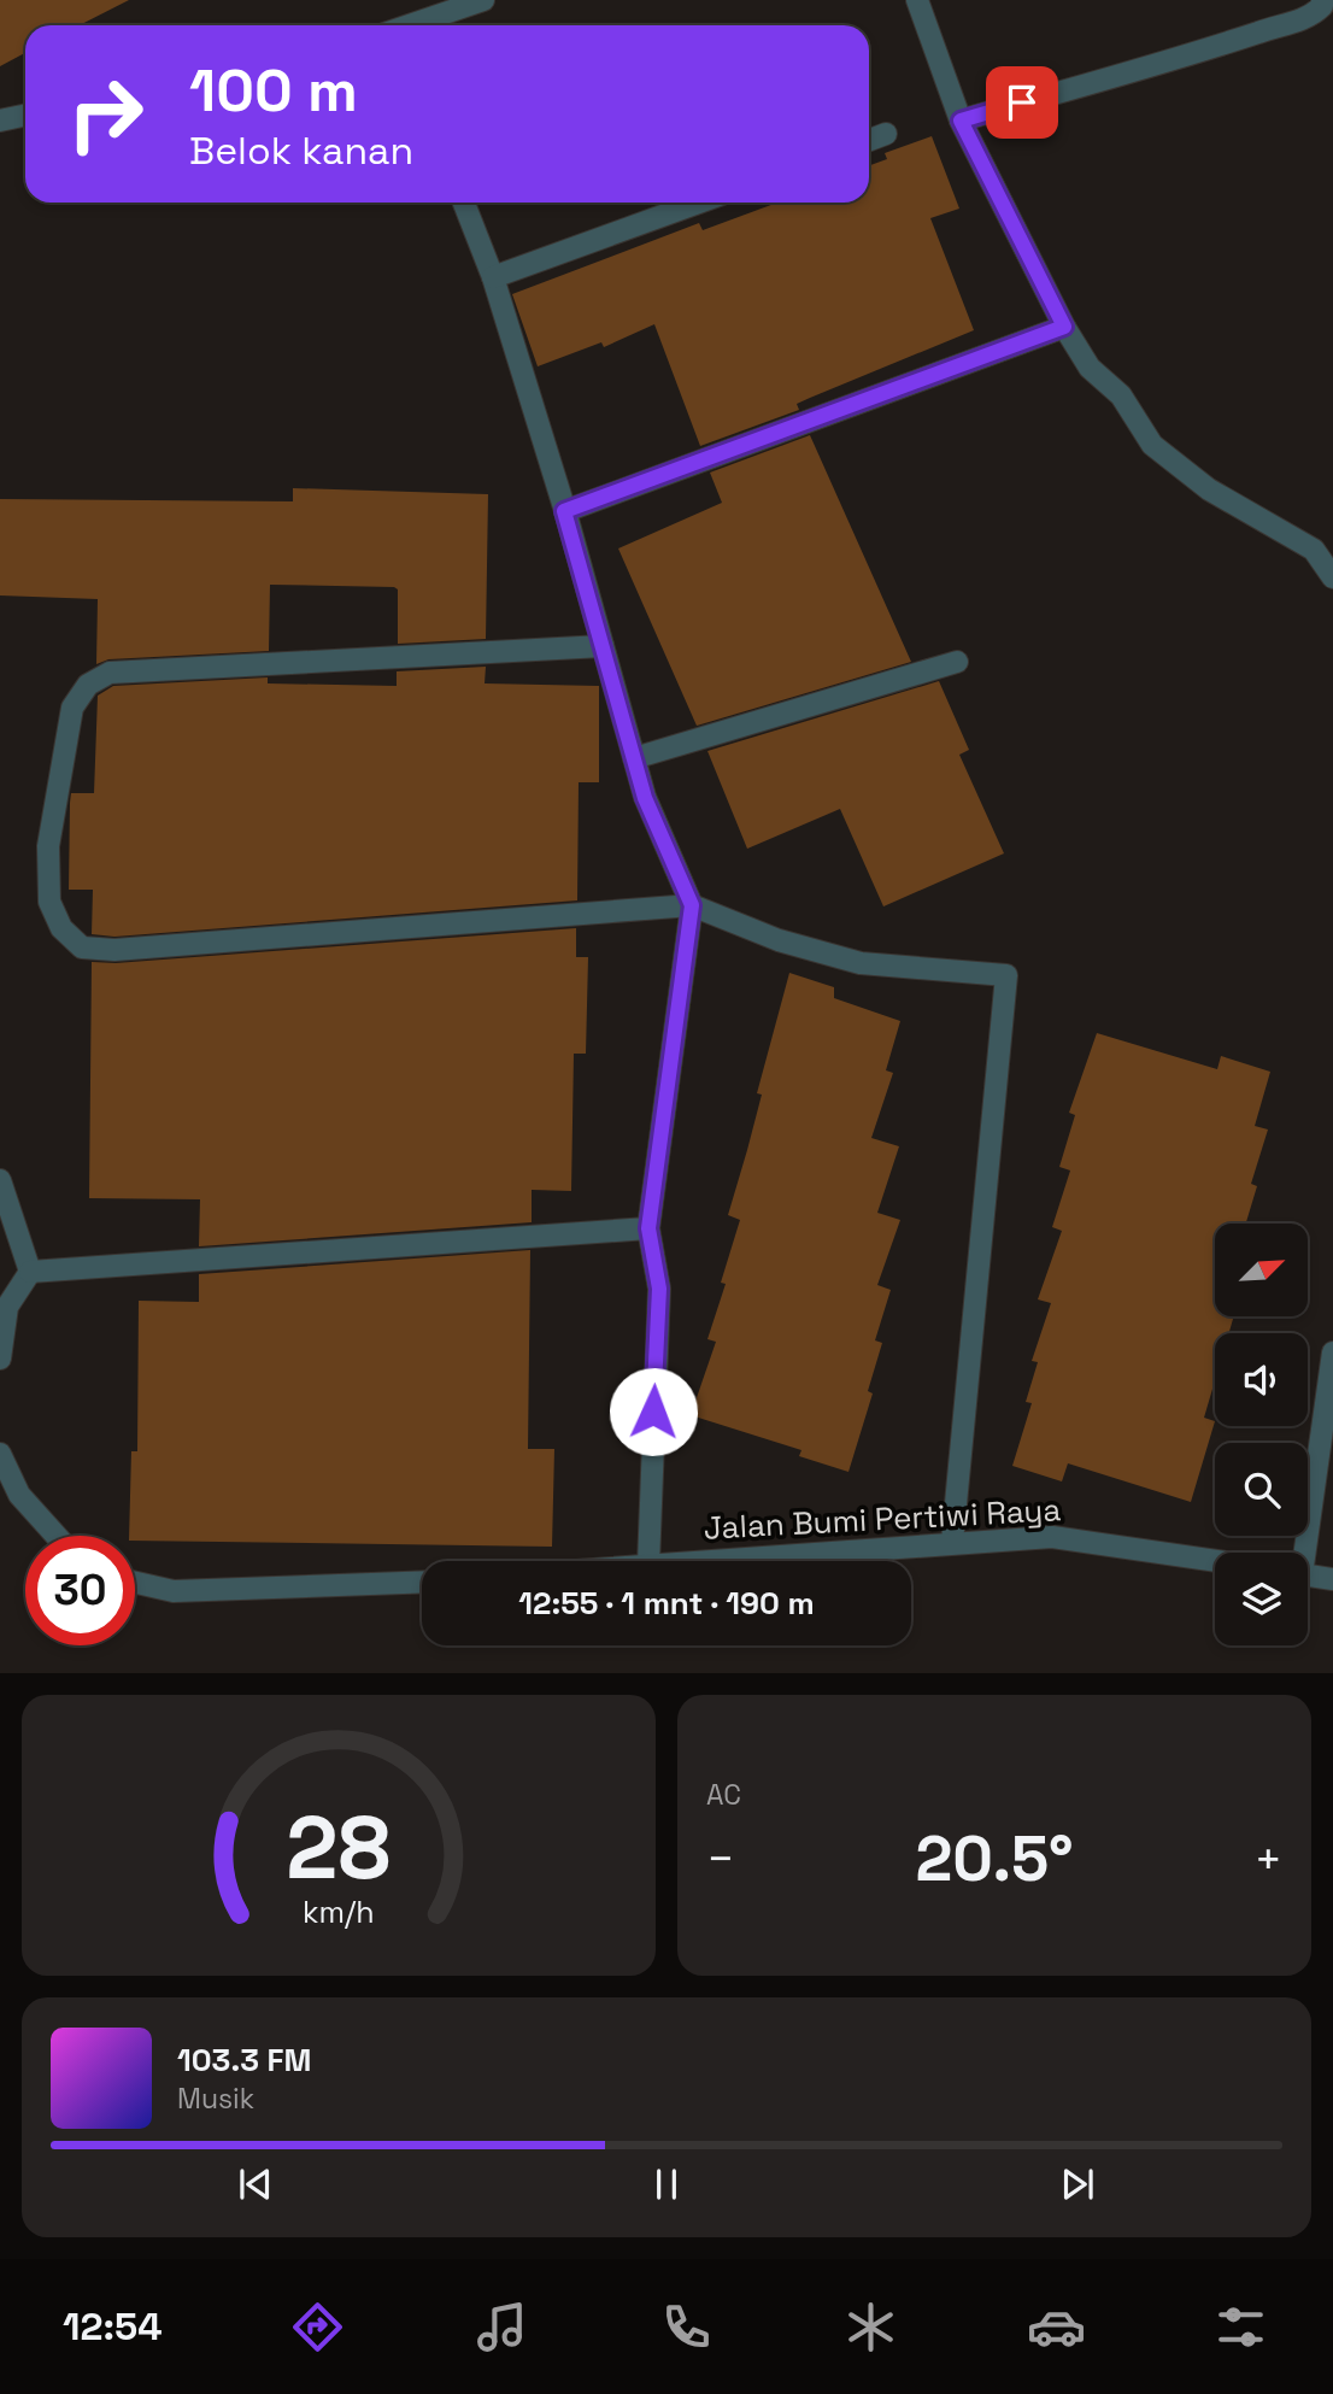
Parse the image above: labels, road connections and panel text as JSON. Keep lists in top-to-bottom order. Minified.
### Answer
{"streets":{"street":["Jalan Bumi Pertiwi Raya"]},"north":"top right","page":{"turn":["100 m","Belok kanan"],"limit":"30","trip":"12:55 · 1 mnt · 190 m","tile":"AC","heat":["−","20.5°","+"],"song":["103.3 FM","Musik"],"tabs":"12:54","gauge":["28","km/h"]}}
